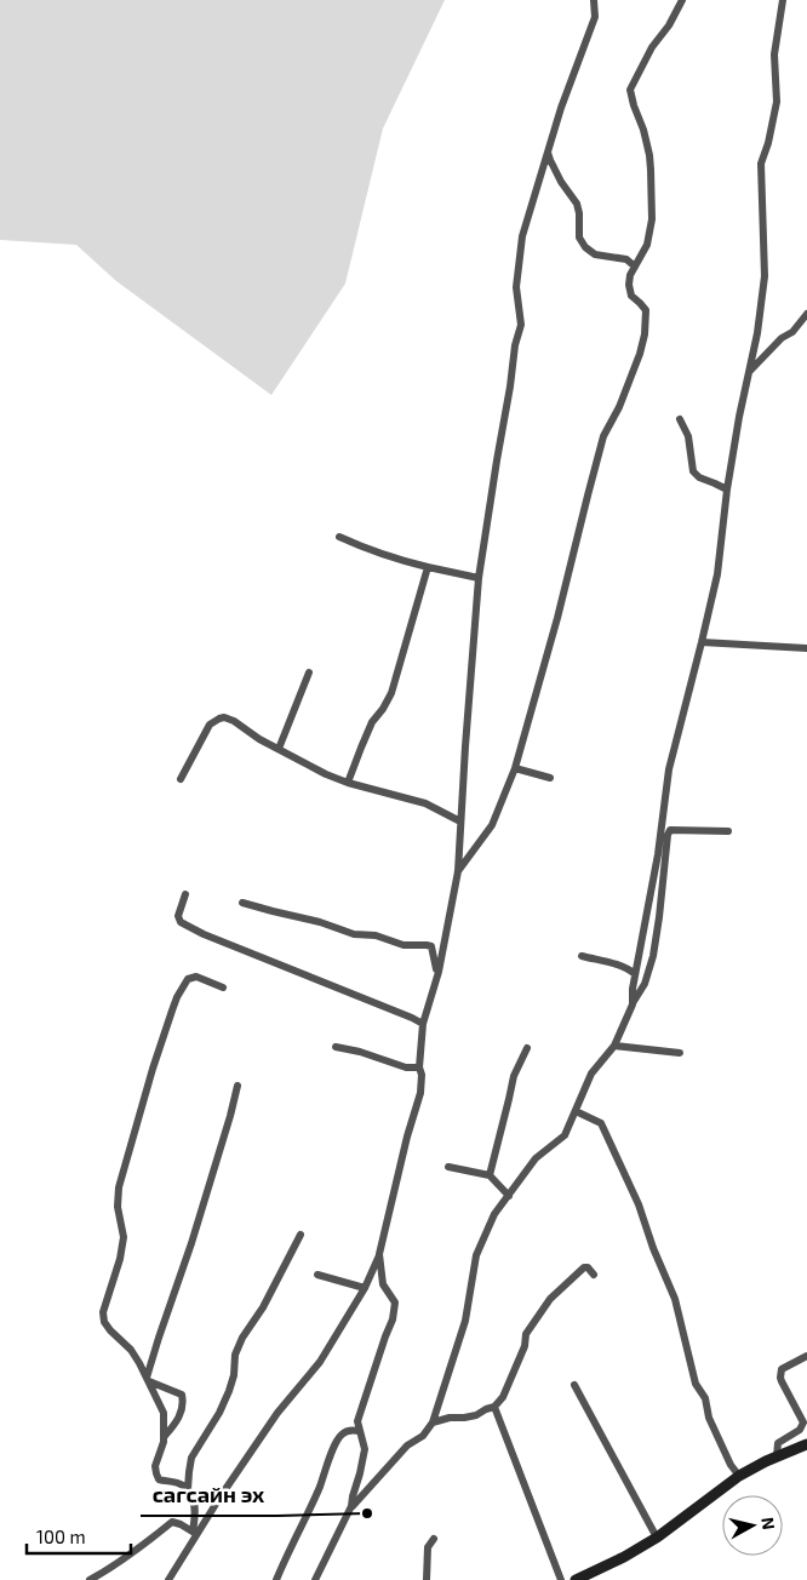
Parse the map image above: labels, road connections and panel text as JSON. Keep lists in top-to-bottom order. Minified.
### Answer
{"places":["сагсайн эх"],"scale_bar":"100 m","north":"right"}
